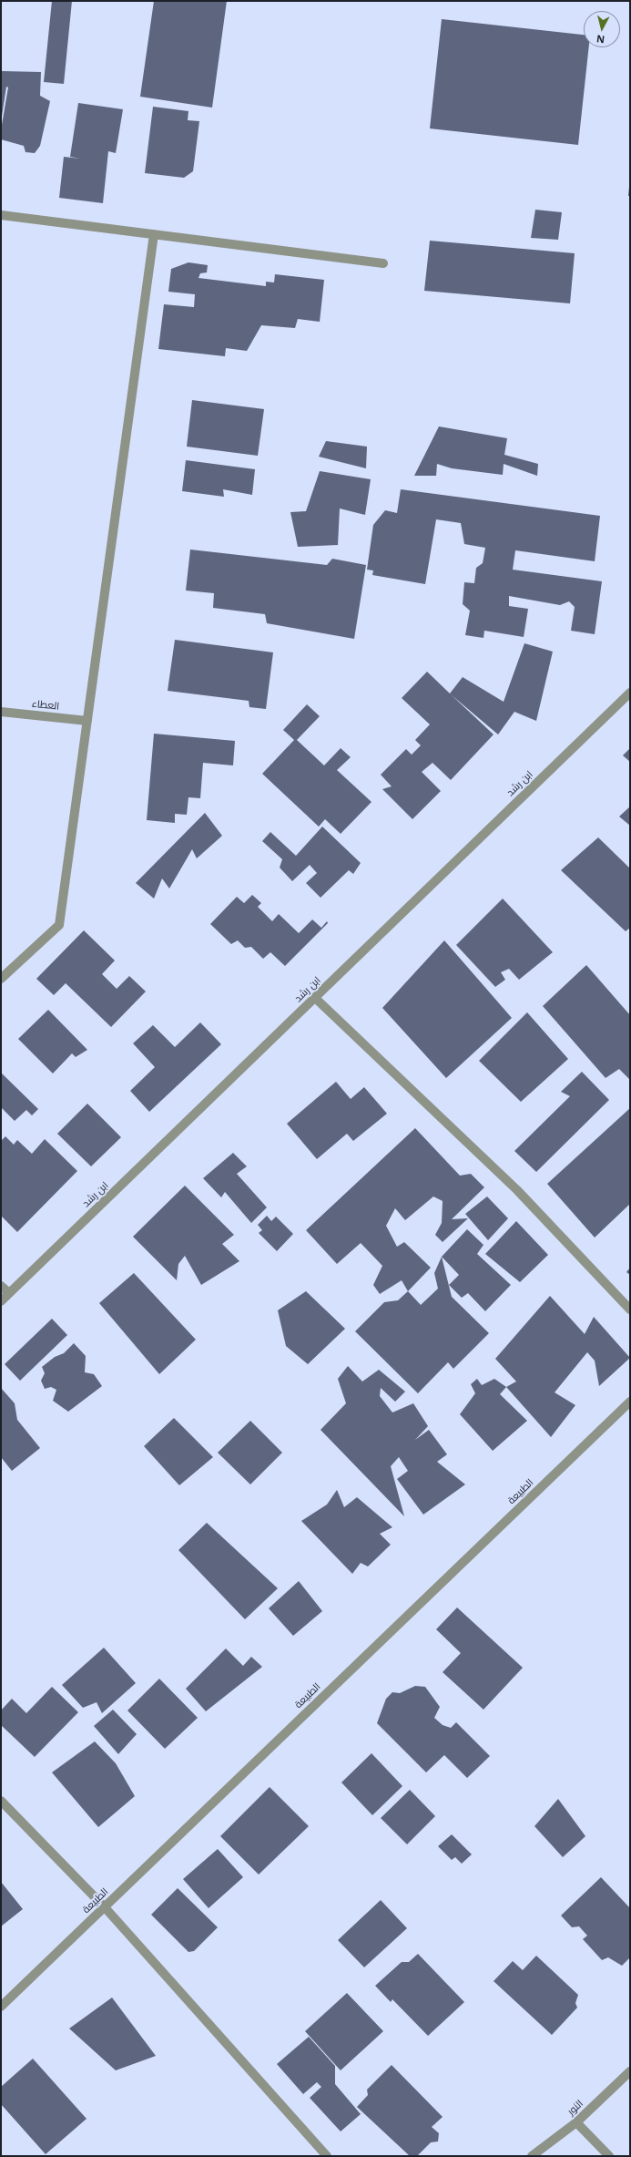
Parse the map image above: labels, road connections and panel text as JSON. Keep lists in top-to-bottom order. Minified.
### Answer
{"streets":{"street":["العطاء","ابن رشد","الطبيعة","النور"]},"north":"bottom"}
